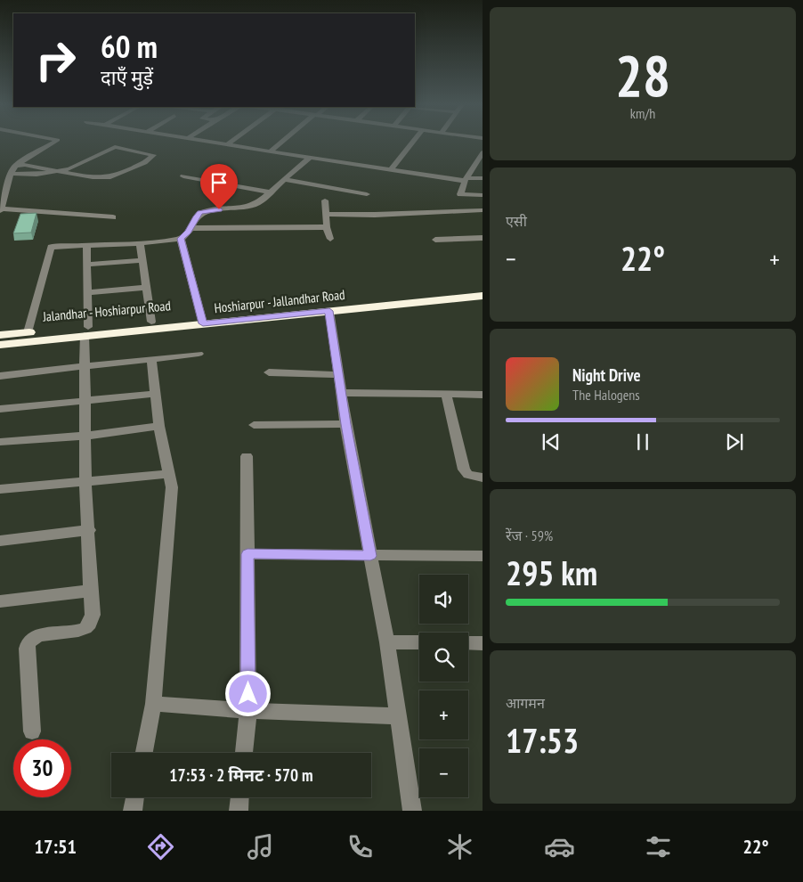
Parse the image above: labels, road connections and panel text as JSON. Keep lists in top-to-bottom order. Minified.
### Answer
{"streets":{"highway":["Hoshiarpur - Jallandhar Road","Jalandhar - Hoshiarpur Road"]},"crossings":[["Hoshiarpur - Jallandhar Road","Jalandhar - Hoshiarpur Road"]],"page":{"tile":[["28","km/h"],"एसी",["रेंज · 59%","295 km"],["आगमन","17:53"]],"turn":["60 m","दाएँ मुड़ें"],"heat":["−","22°","+"],"song":["Night Drive","The Halogens"],"map_buttons":["+","−"],"limit":"30","trip":"17:53 · 2 मिनट · 570 m","tabs":["17:51","22°"]}}
